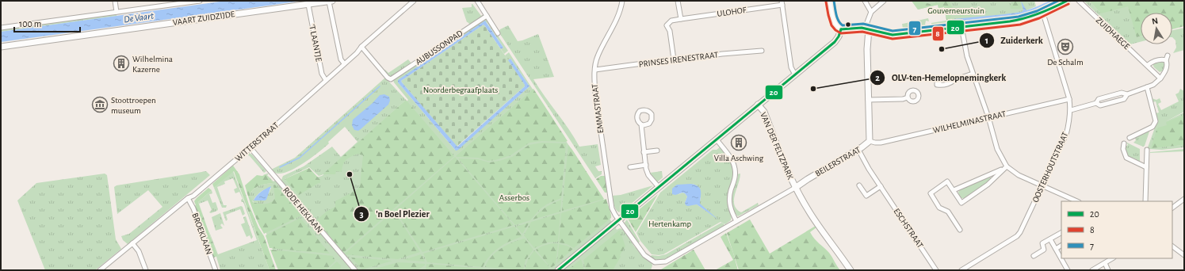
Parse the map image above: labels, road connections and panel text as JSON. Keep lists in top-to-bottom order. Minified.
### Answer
{"streets":{"street":["ULOHOF","VAART ZUIDZIJDE","ZUIDHAEGE","'T LAANTJE","AUBUSSONPAD","PRINSES IRENESTRAAT","EMMASTRAAT","WILHELMINASTRAAT","WITTERSTRAAT","VAN DER FELTZPARK","BEILERSTRAAT","OOSTERHOUTSTRAAT","RODE HEKLAAN","ESCHSTRAAT","BROEKLAAN"]},"crossings":[["ULOHOF","PRINSES IRENESTRAAT"],["VAART ZUIDZIJDE","'T LAANTJE"],["'T LAANTJE","WITTERSTRAAT"],["AUBUSSONPAD","WITTERSTRAAT"],["PRINSES IRENESTRAAT","EMMASTRAAT"],["WILHELMINASTRAAT","BEILERSTRAAT"],["WILHELMINASTRAAT","OOSTERHOUTSTRAAT"],["WITTERSTRAAT","RODE HEKLAAN"],["WITTERSTRAAT","BROEKLAAN"],["VAN DER FELTZPARK","BEILERSTRAAT"],["BEILERSTRAAT","ESCHSTRAAT"]],"water":["De Vaart"],"parks":["Gouverneurstuin","Noorderbegraafplaats","Asserbos","Hertenkamp"],"places":{"theatre":["De Schalm"],"other":["Zuiderkerk","OLV-ten-Hemelopnemingkerk","'n Boel Plezier"],"building":["Wilhelmina Kazerne","Villa Aschwing"],"museum":["Stoottroepen museum"]},"lines":["transit line 20","transit line 7","transit line 8"],"legend":["20","8","7"],"scale_bar":"100 m","north":"top"}
